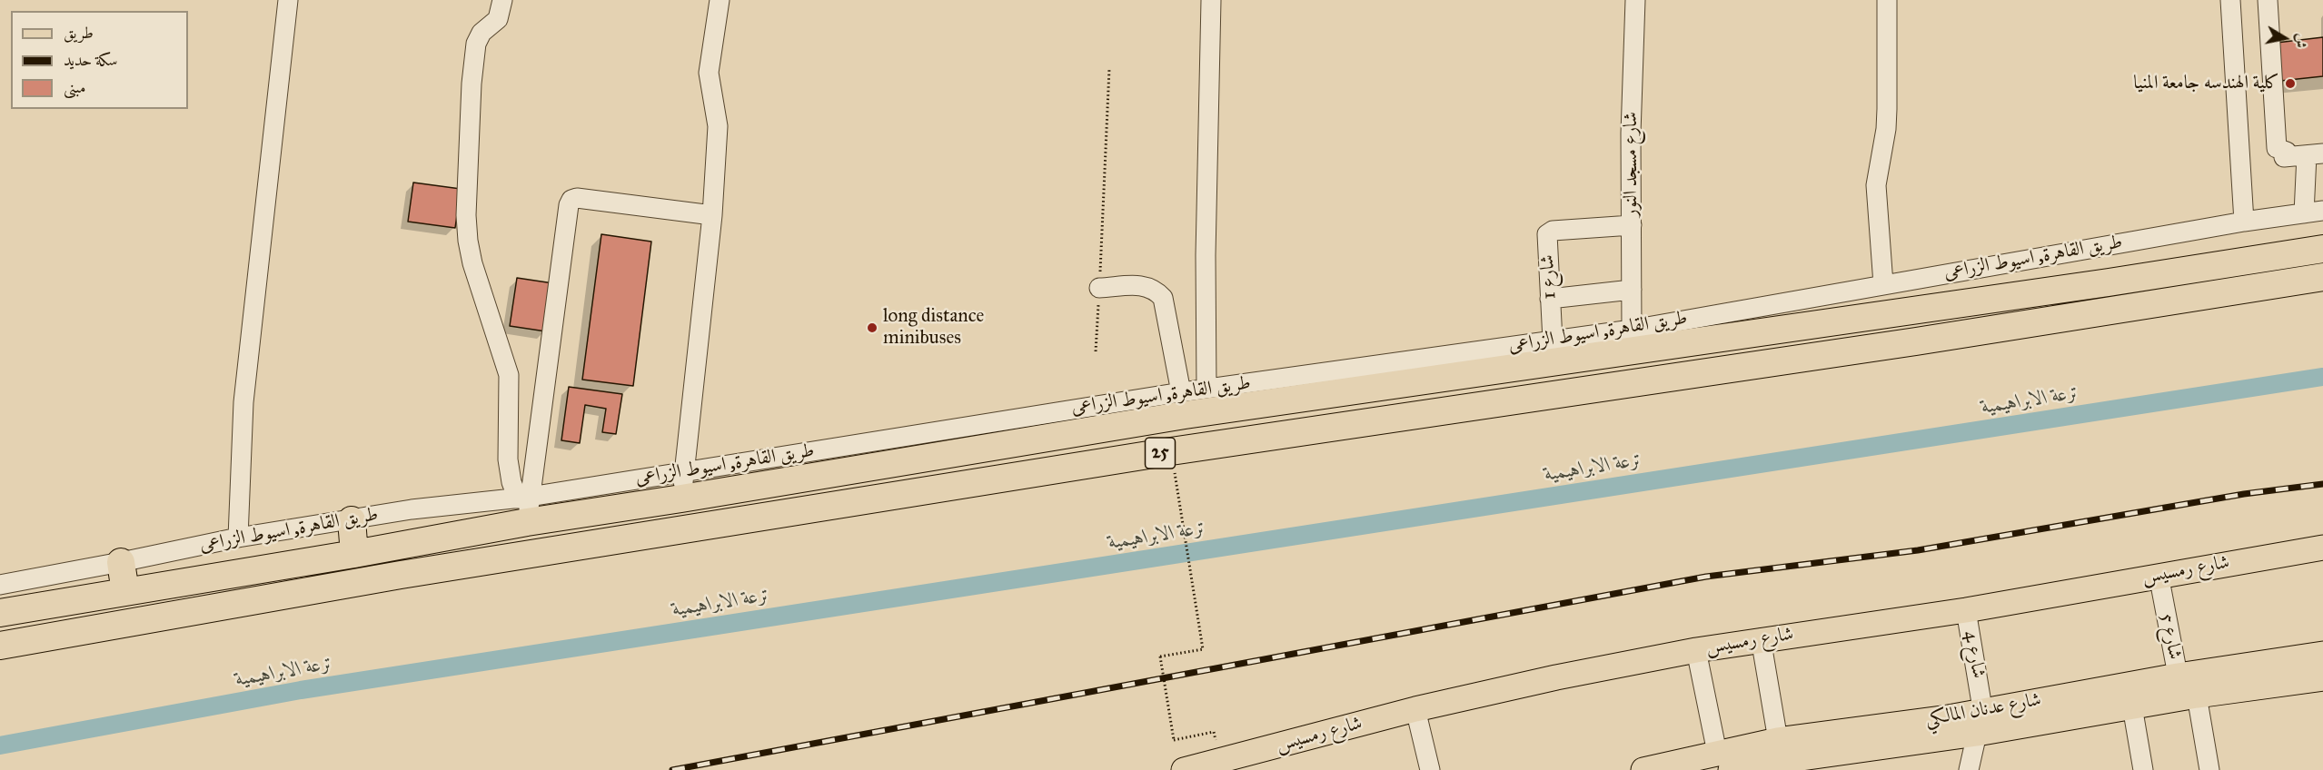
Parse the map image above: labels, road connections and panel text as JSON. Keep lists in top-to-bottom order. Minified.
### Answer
{"streets":{"highway":["طريق القاهرة, اسيوط الزراعى","25"],"main road":["شارع رمسيس","شارع عدنان المالكي"],"street":["شارع مسجد النور","شارع 1","شارع 5","شارع 4"]},"crossings":[["شارع مسجد النور","طريق القاهرة, اسيوط الزراعى"],["شارع مسجد النور","شارع 1"],["طريق القاهرة, اسيوط الزراعى","شارع 1"],["شارع رمسيس","شارع 5"],["شارع رمسيس","شارع 4"],["شارع 5","شارع عدنان المالكي"],["شارع 4","شارع عدنان المالكي"]],"water":["ترعة الابراهيمية"],"places":["كلية الهندسه جامعة المنيا","long distance minibuses"],"legend":["طريق","سكة حديد","مبنى"],"north":"right"}
